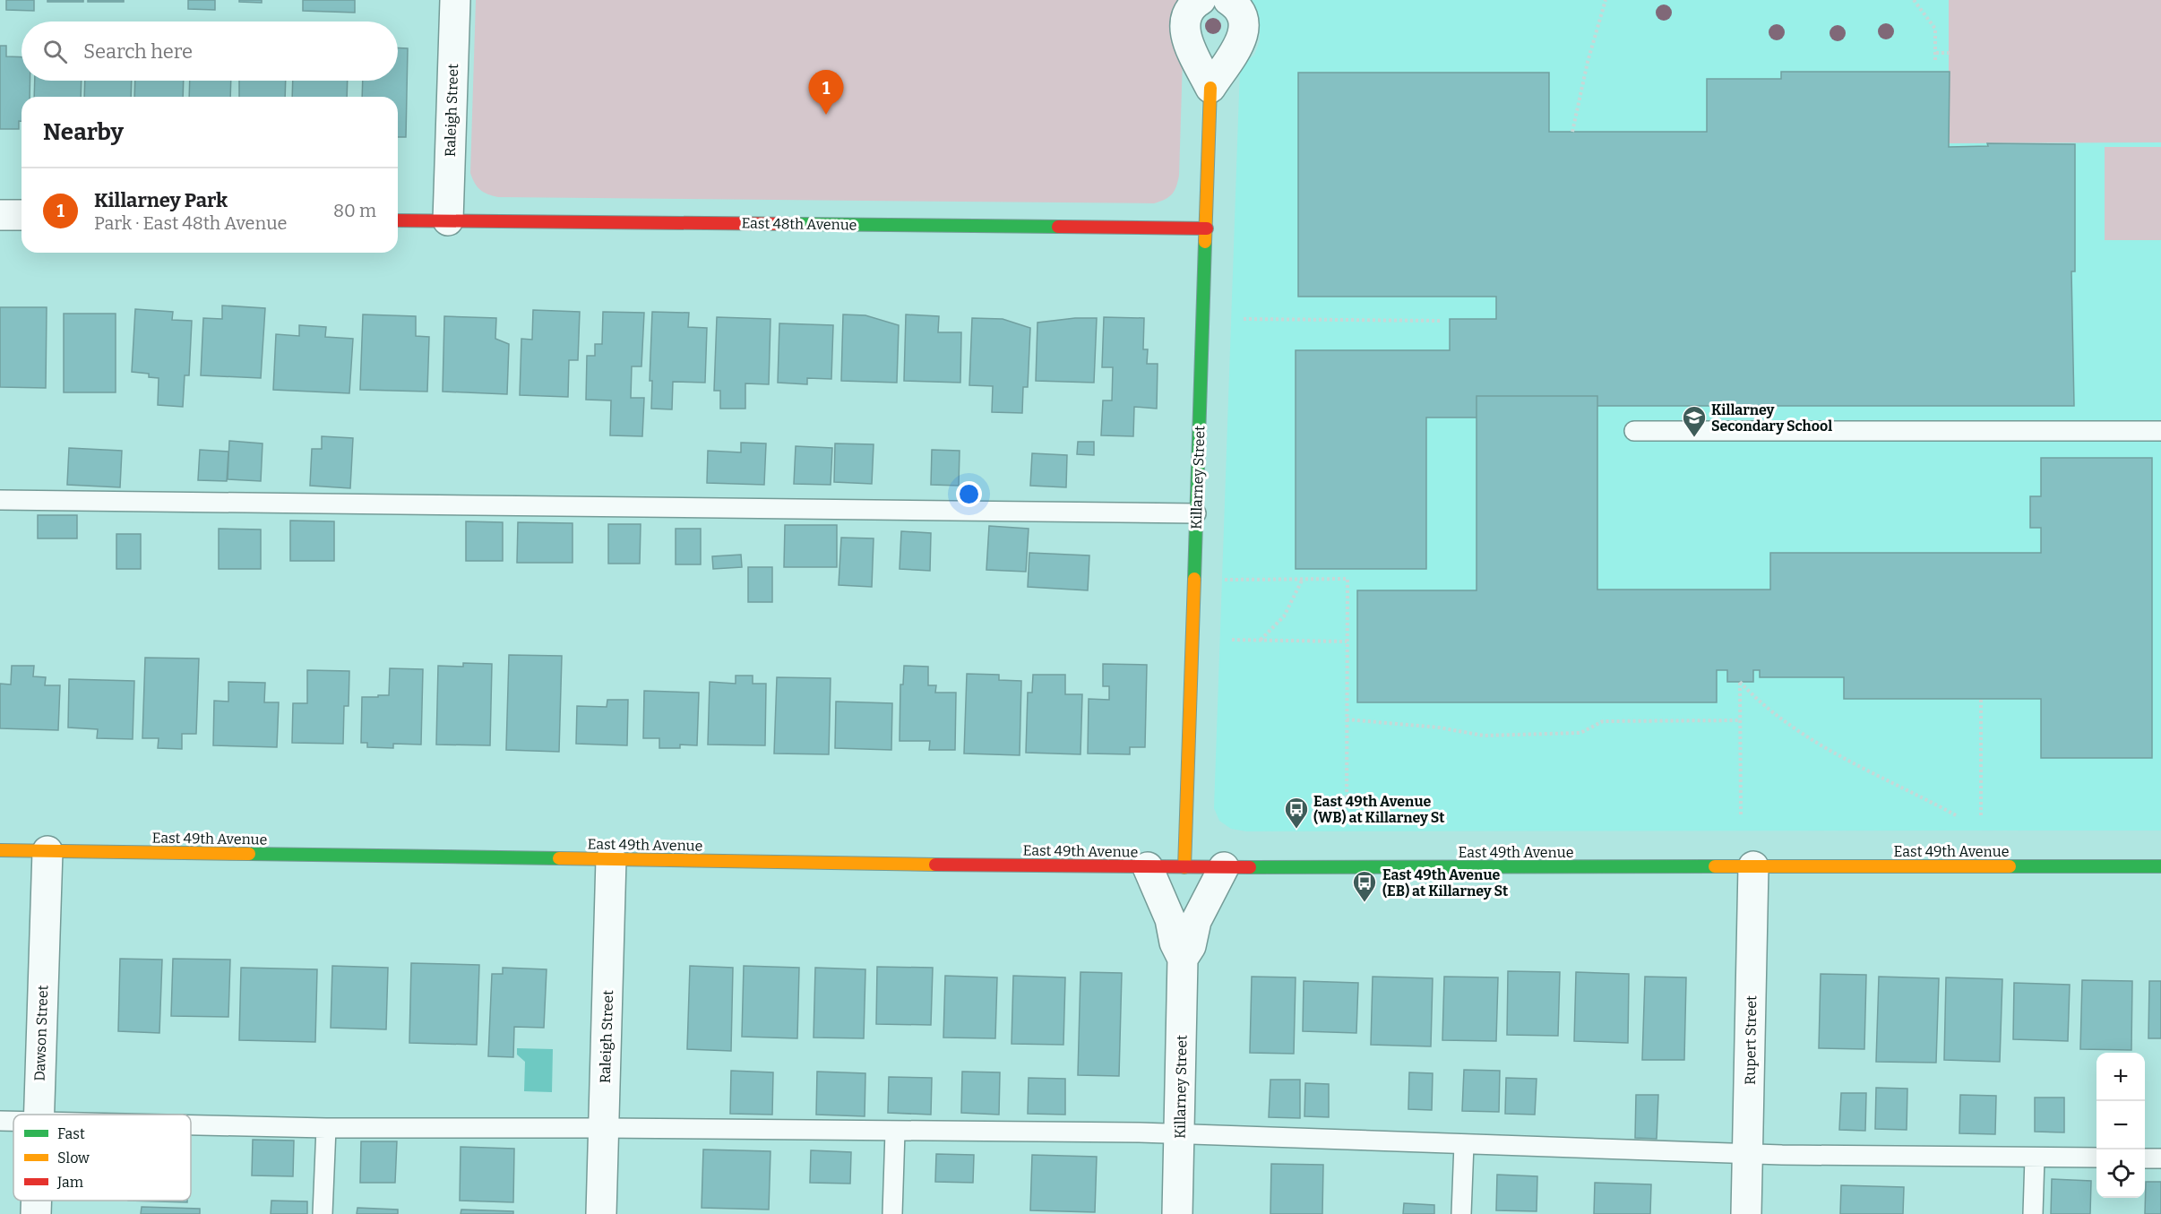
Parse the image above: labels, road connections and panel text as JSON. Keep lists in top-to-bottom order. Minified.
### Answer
{"streets":{"street":["Raleigh Street","East 48th Avenue","Killarney Street","East 49th Avenue","Dawson Street","Rupert Street"]},"crossings":[["Raleigh Street","East 48th Avenue"],["Raleigh Street","East 49th Avenue"],["East 48th Avenue","Killarney Street"],["Killarney Street","East 49th Avenue"],["East 49th Avenue","Dawson Street"],["East 49th Avenue","Rupert Street"]],"places":{"school or university":["Killarney Secondary School"],"bus stop":["East 49th Avenue (WB) at Killarney St","East 49th Avenue (EB) at Killarney St"]},"legend":["Fast","Slow","Jam"],"page":{"search":"Search here","pins":"1","heading":"Nearby","list":[{"mark":"1","name":"Killarney Park","note":"Park · East 48th Avenue","value":"80 m"}],"map_buttons":["+","−"]}}
